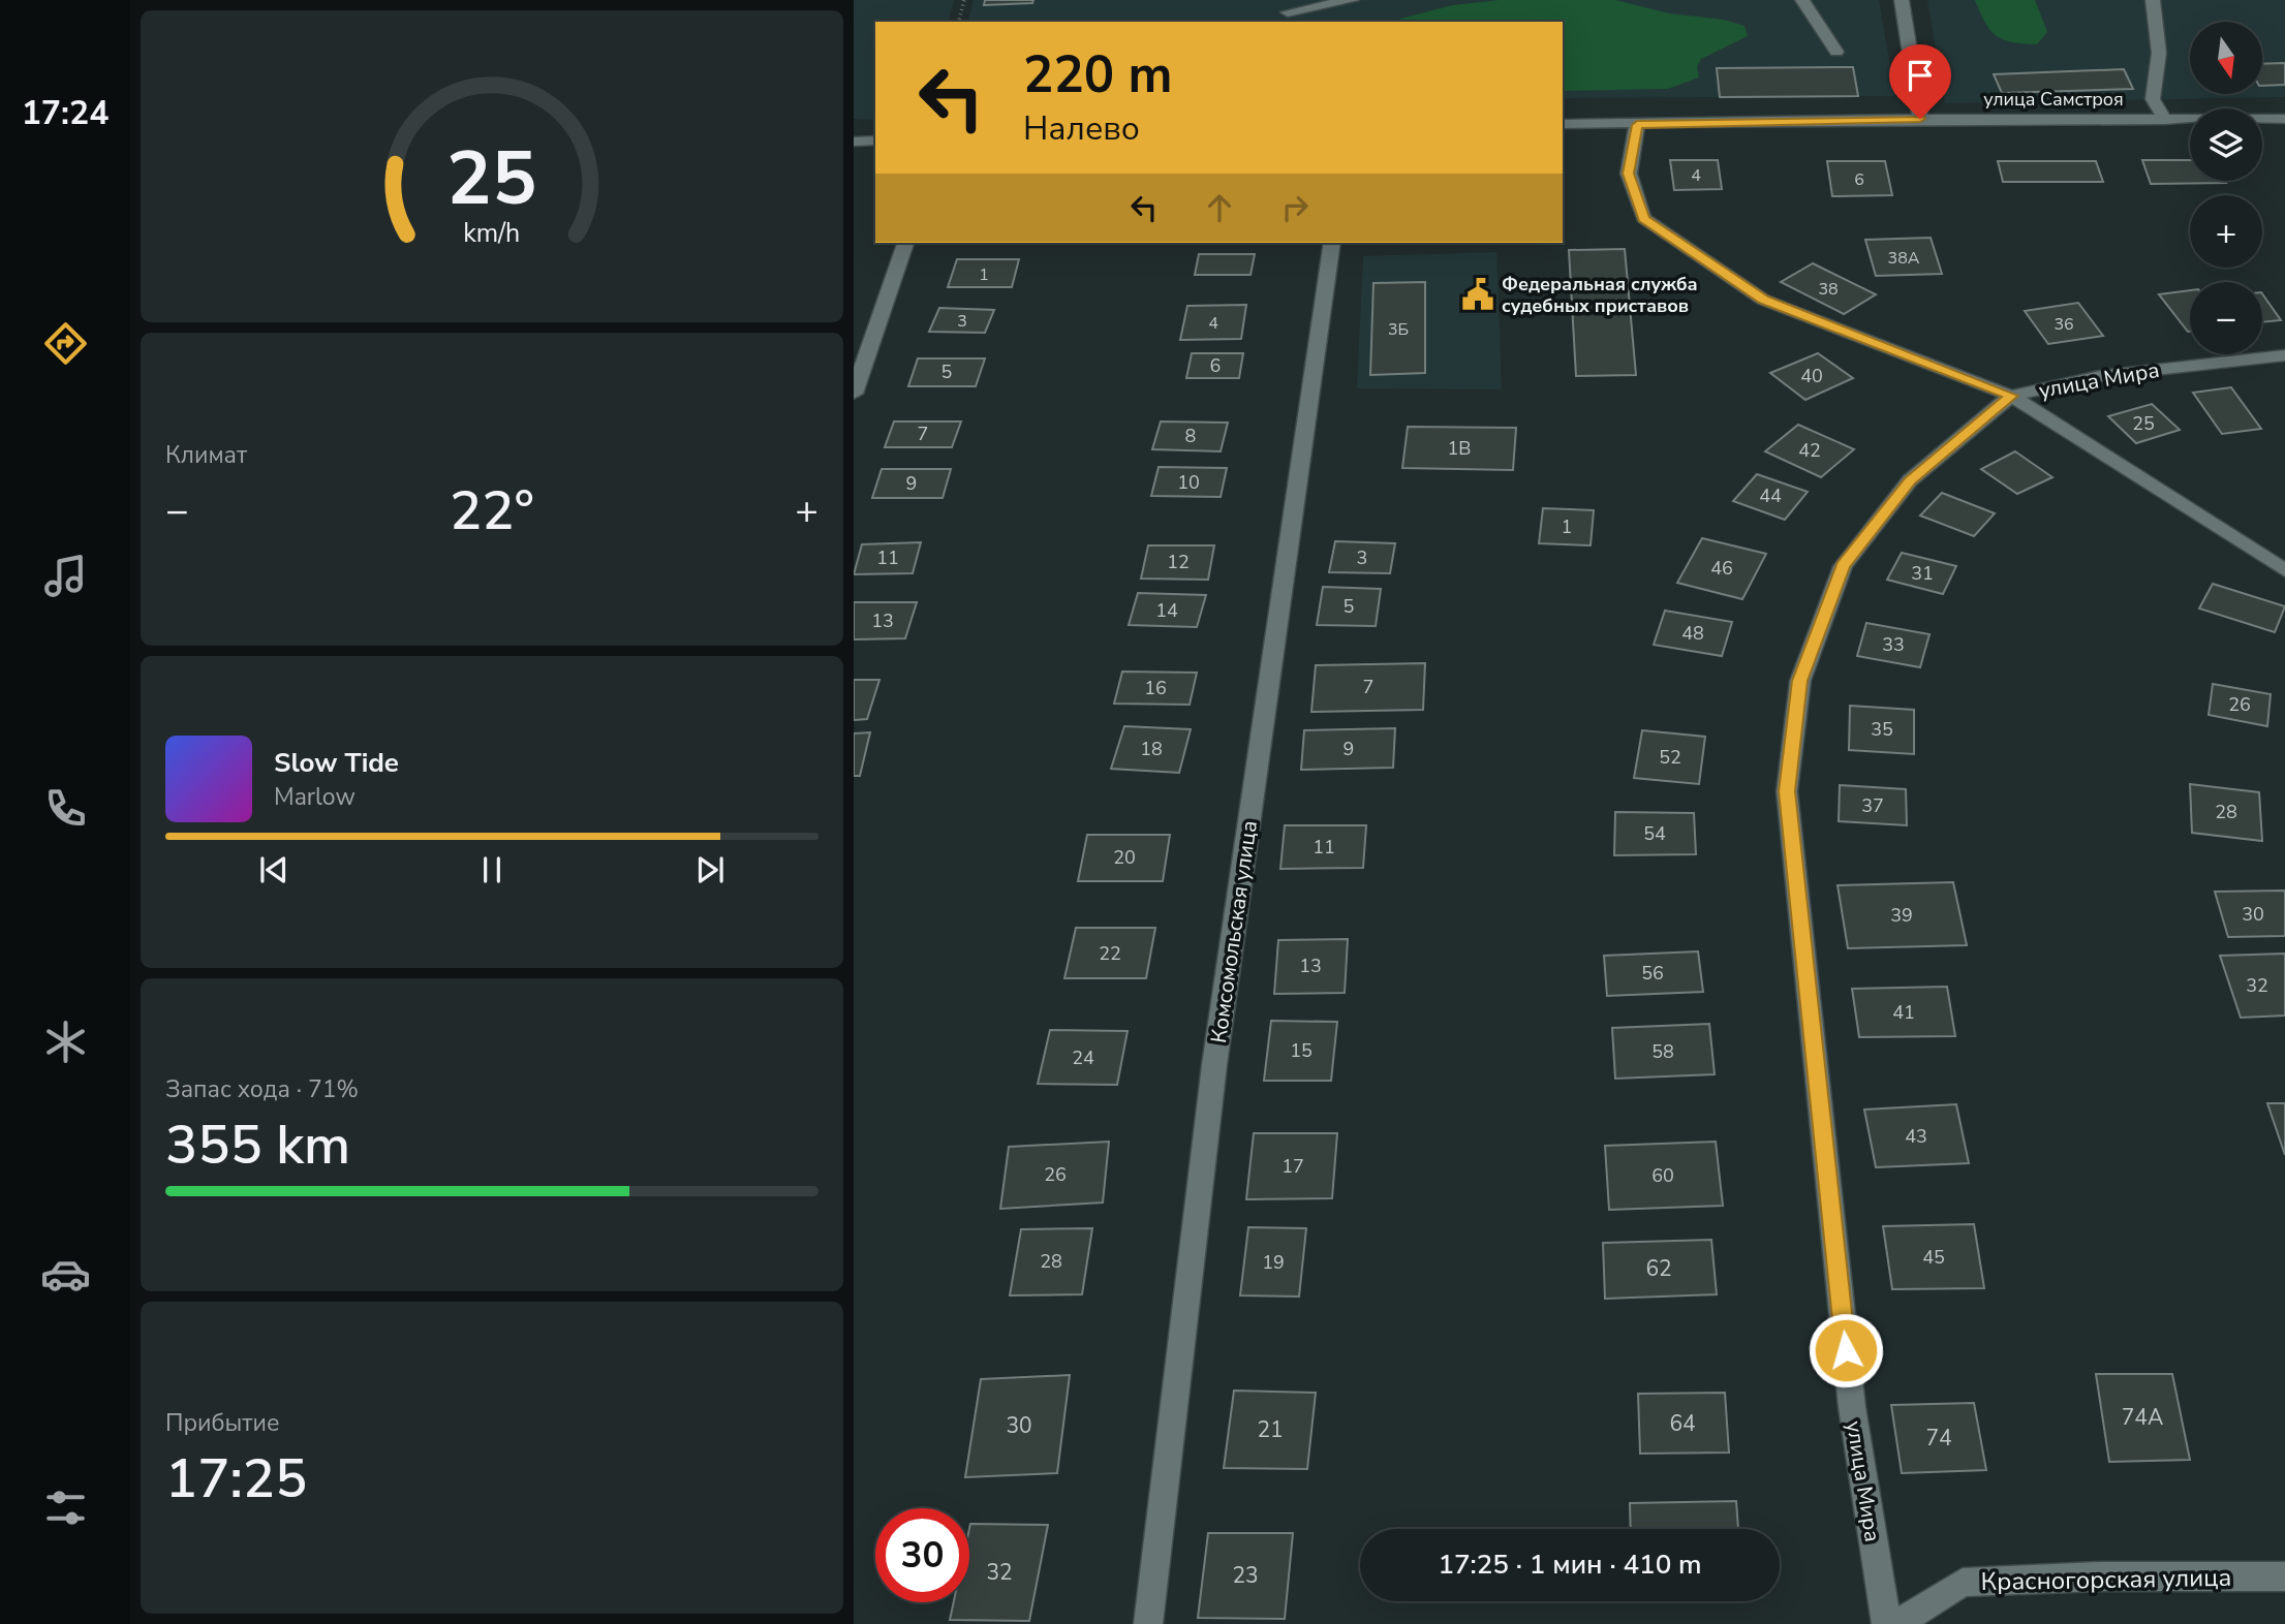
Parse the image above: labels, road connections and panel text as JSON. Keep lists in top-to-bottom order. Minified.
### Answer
{"streets":{"street":["улица Самстроя","улица Мира","Комсомольская улица","Красногорская улица"]},"places":{"public building":["Федеральная служба судебных приставов"]},"house_numbers":["4","6","38А","1","38","3","4","36","3Б","6","5","40","25","7","8","1В","42","10","9","44","1","11","3","12","46","31","5","14","13","48","33","7","16","26","35","18","9","52","37","28","54","11","20","30","39","22","13","56","32","41","15","58","24","43","17","26","60","45","28","19","62","74А","64","30","21","74","32","23"],"north":"bottom","page":{"tabs":"17:24","map_buttons":["+","−"],"turn":["220 m","Налево"],"tile":["Климат",["Запас хода · 71%","355 km"],["Прибытие","17:25"]],"heat":["−","22°","+"],"song":["Slow Tide","Marlow"],"limit":"30","trip":"17:25 · 1 мин · 410 m","gauge":["25","km/h"]}}
